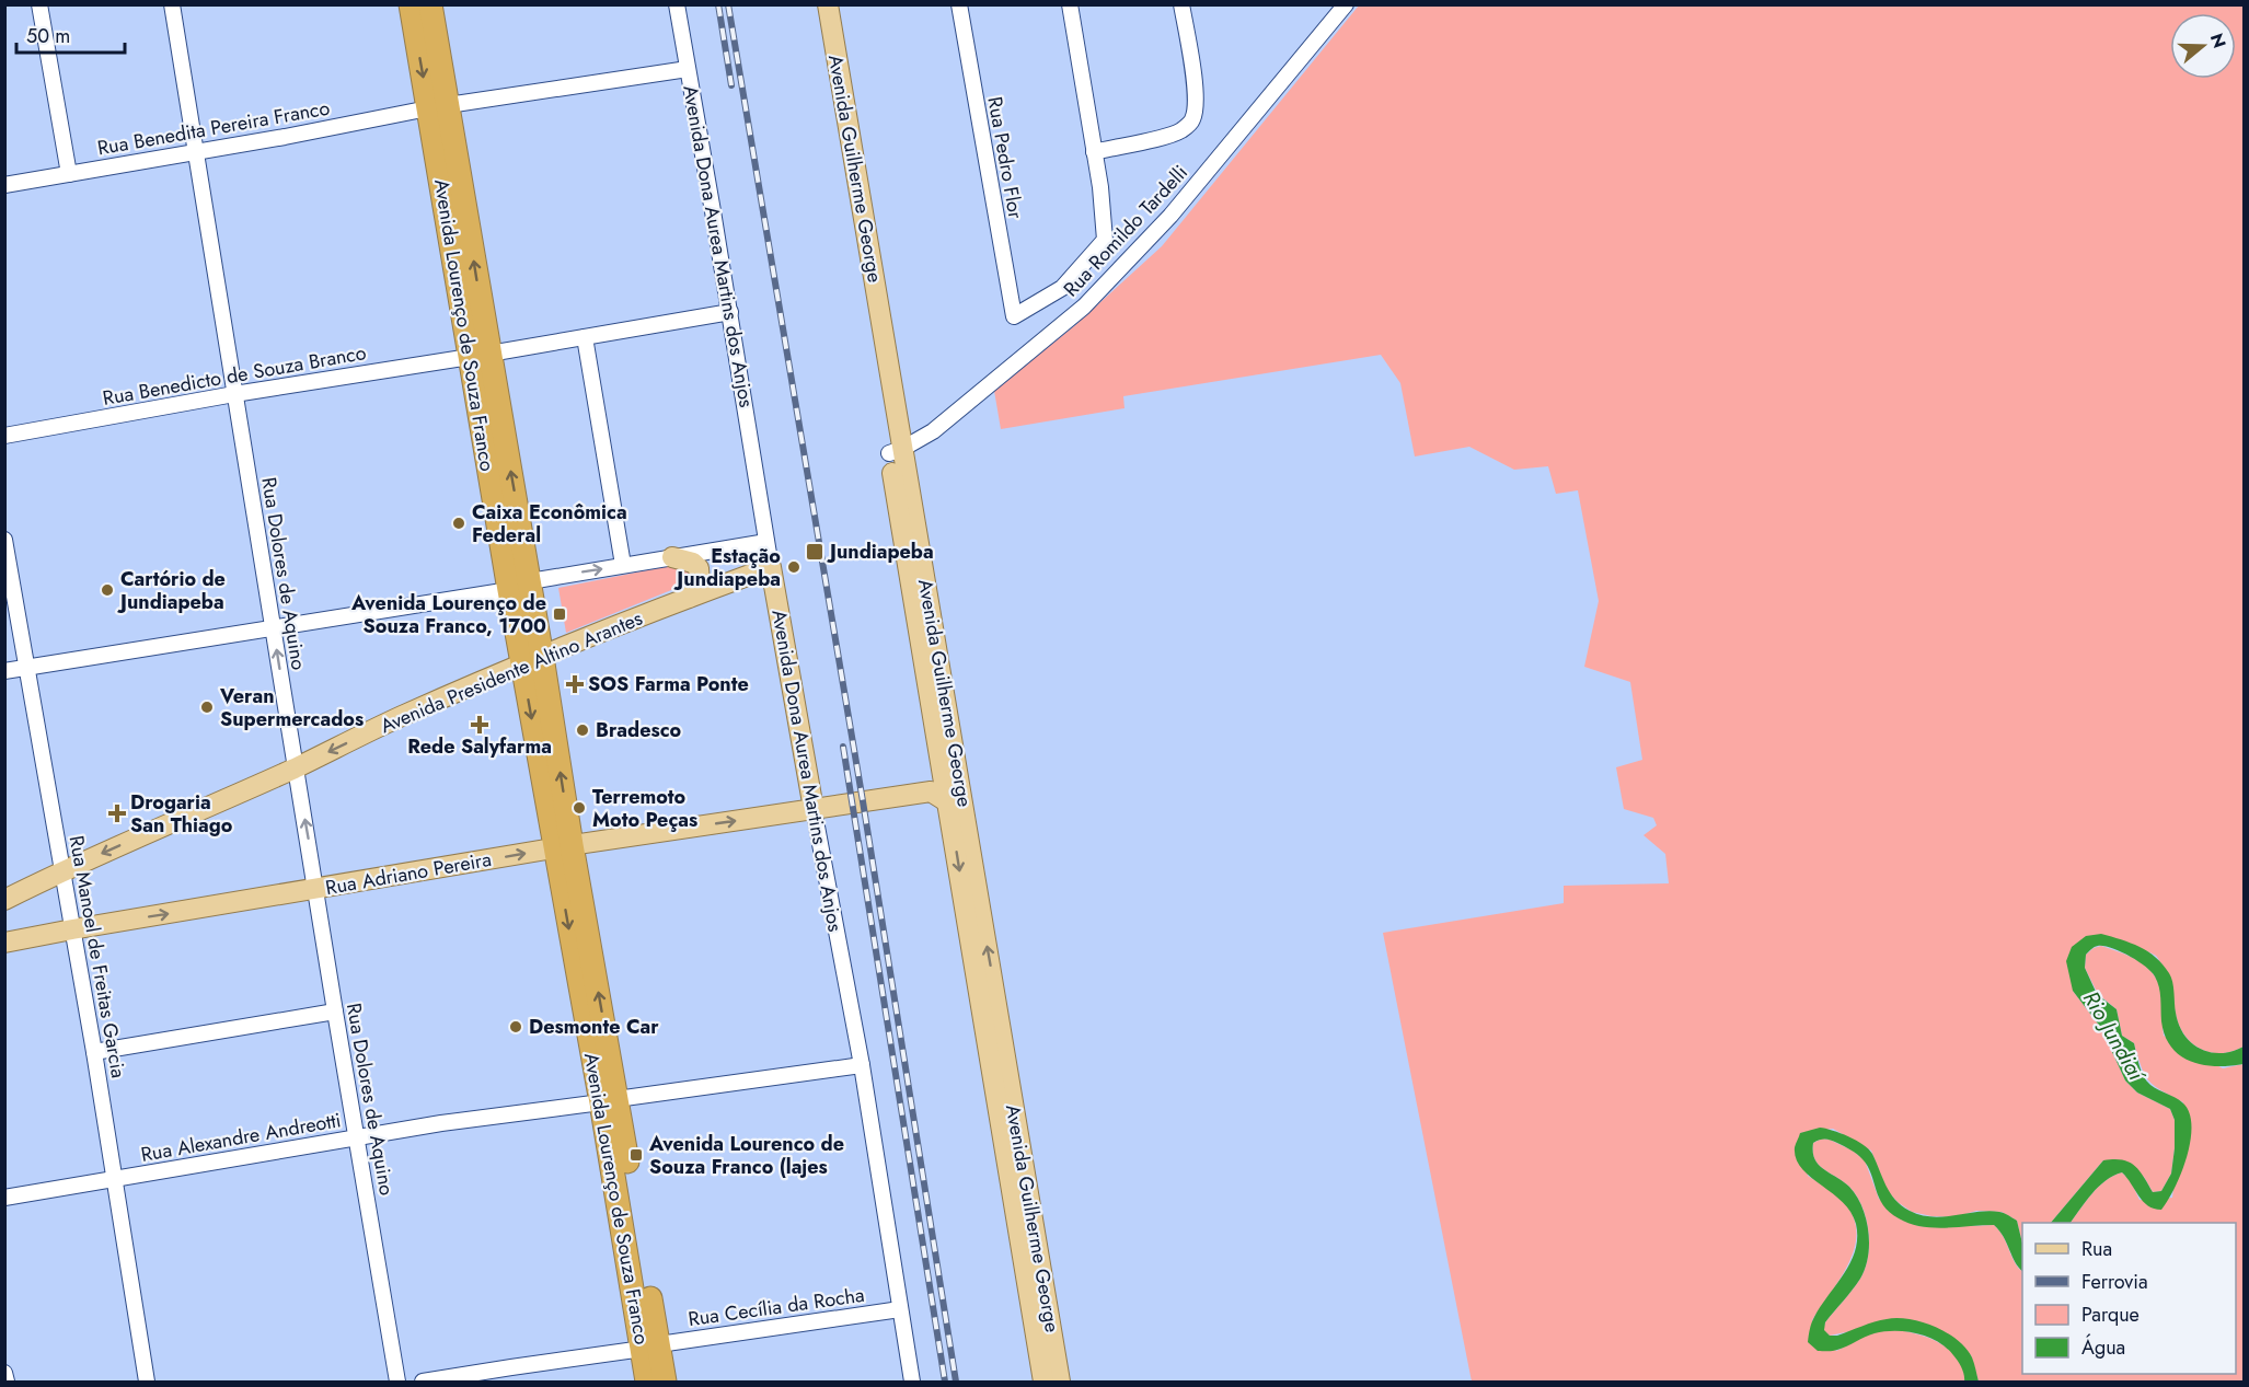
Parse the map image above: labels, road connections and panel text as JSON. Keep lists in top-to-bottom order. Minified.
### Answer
{"streets":{"highway":["Avenida Lourenço de Souza Franco"],"main road":["Avenida Guilherme George","Avenida Dona Aurea Martins dos Anjos","Avenida Presidente Altino Arantes","Rua Adriano Pereira"],"street":["Rua Benedita Pereira Franco","Rua Pedro Flor","Rua Romildo Tardelli","Rua Benedicto de Souza Branco","Rua Dolores de Aquino","Rua Manoel de Freitas Garcia","Rua Alexandre Andreotti","Rua Cecília da Rocha"]},"crossings":[["Rua Benedita Pereira Franco","Avenida Dona Aurea Martins dos Anjos"],["Rua Benedita Pereira Franco","Avenida Lourenço de Souza Franco"],["Rua Benedita Pereira Franco","Rua Dolores de Aquino"],["Avenida Guilherme George","Rua Romildo Tardelli"],["Avenida Dona Aurea Martins dos Anjos","Rua Benedicto de Souza Branco"],["Avenida Dona Aurea Martins dos Anjos","Avenida Presidente Altino Arantes"],["Avenida Dona Aurea Martins dos Anjos","Rua Adriano Pereira"],["Avenida Dona Aurea Martins dos Anjos","Rua Alexandre Andreotti"],["Avenida Dona Aurea Martins dos Anjos","Rua Cecília da Rocha"],["Avenida Lourenço de Souza Franco","Rua Benedicto de Souza Branco"],["Avenida Lourenço de Souza Franco","Avenida Presidente Altino Arantes"],["Avenida Lourenço de Souza Franco","Rua Adriano Pereira"],["Avenida Lourenço de Souza Franco","Rua Alexandre Andreotti"],["Avenida Lourenço de Souza Franco","Rua Cecília da Rocha"],["Rua Benedicto de Souza Branco","Rua Dolores de Aquino"],["Rua Dolores de Aquino","Avenida Presidente Altino Arantes"],["Rua Dolores de Aquino","Rua Adriano Pereira"],["Rua Dolores de Aquino","Rua Alexandre Andreotti"],["Avenida Presidente Altino Arantes","Rua Manoel de Freitas Garcia"],["Rua Adriano Pereira","Rua Manoel de Freitas Garcia"],["Rua Manoel de Freitas Garcia","Rua Alexandre Andreotti"]],"one_way":["Avenida Presidente Altino Arantes","Rua Adriano Pereira"],"water":["Rio Jundiaí"],"places":{"other":["Caixa Econômica Federal","Estação Jundiapeba","Cartório de Jundiapeba","Veran Supermercados","Bradesco","Terremoto Moto Peças","Desmonte Car"],"transit":["Jundiapeba","Avenida Lourenço de Souza Franco, 1700","Avenida Lourenco de Souza Franco (lajes"],"health":["SOS Farma Ponte","Rede Salyfarma","Drogaria San Thiago"]},"legend":["Rua","Ferrovia","Parque","Água"],"scale_bar":"50 m","north":"right"}
